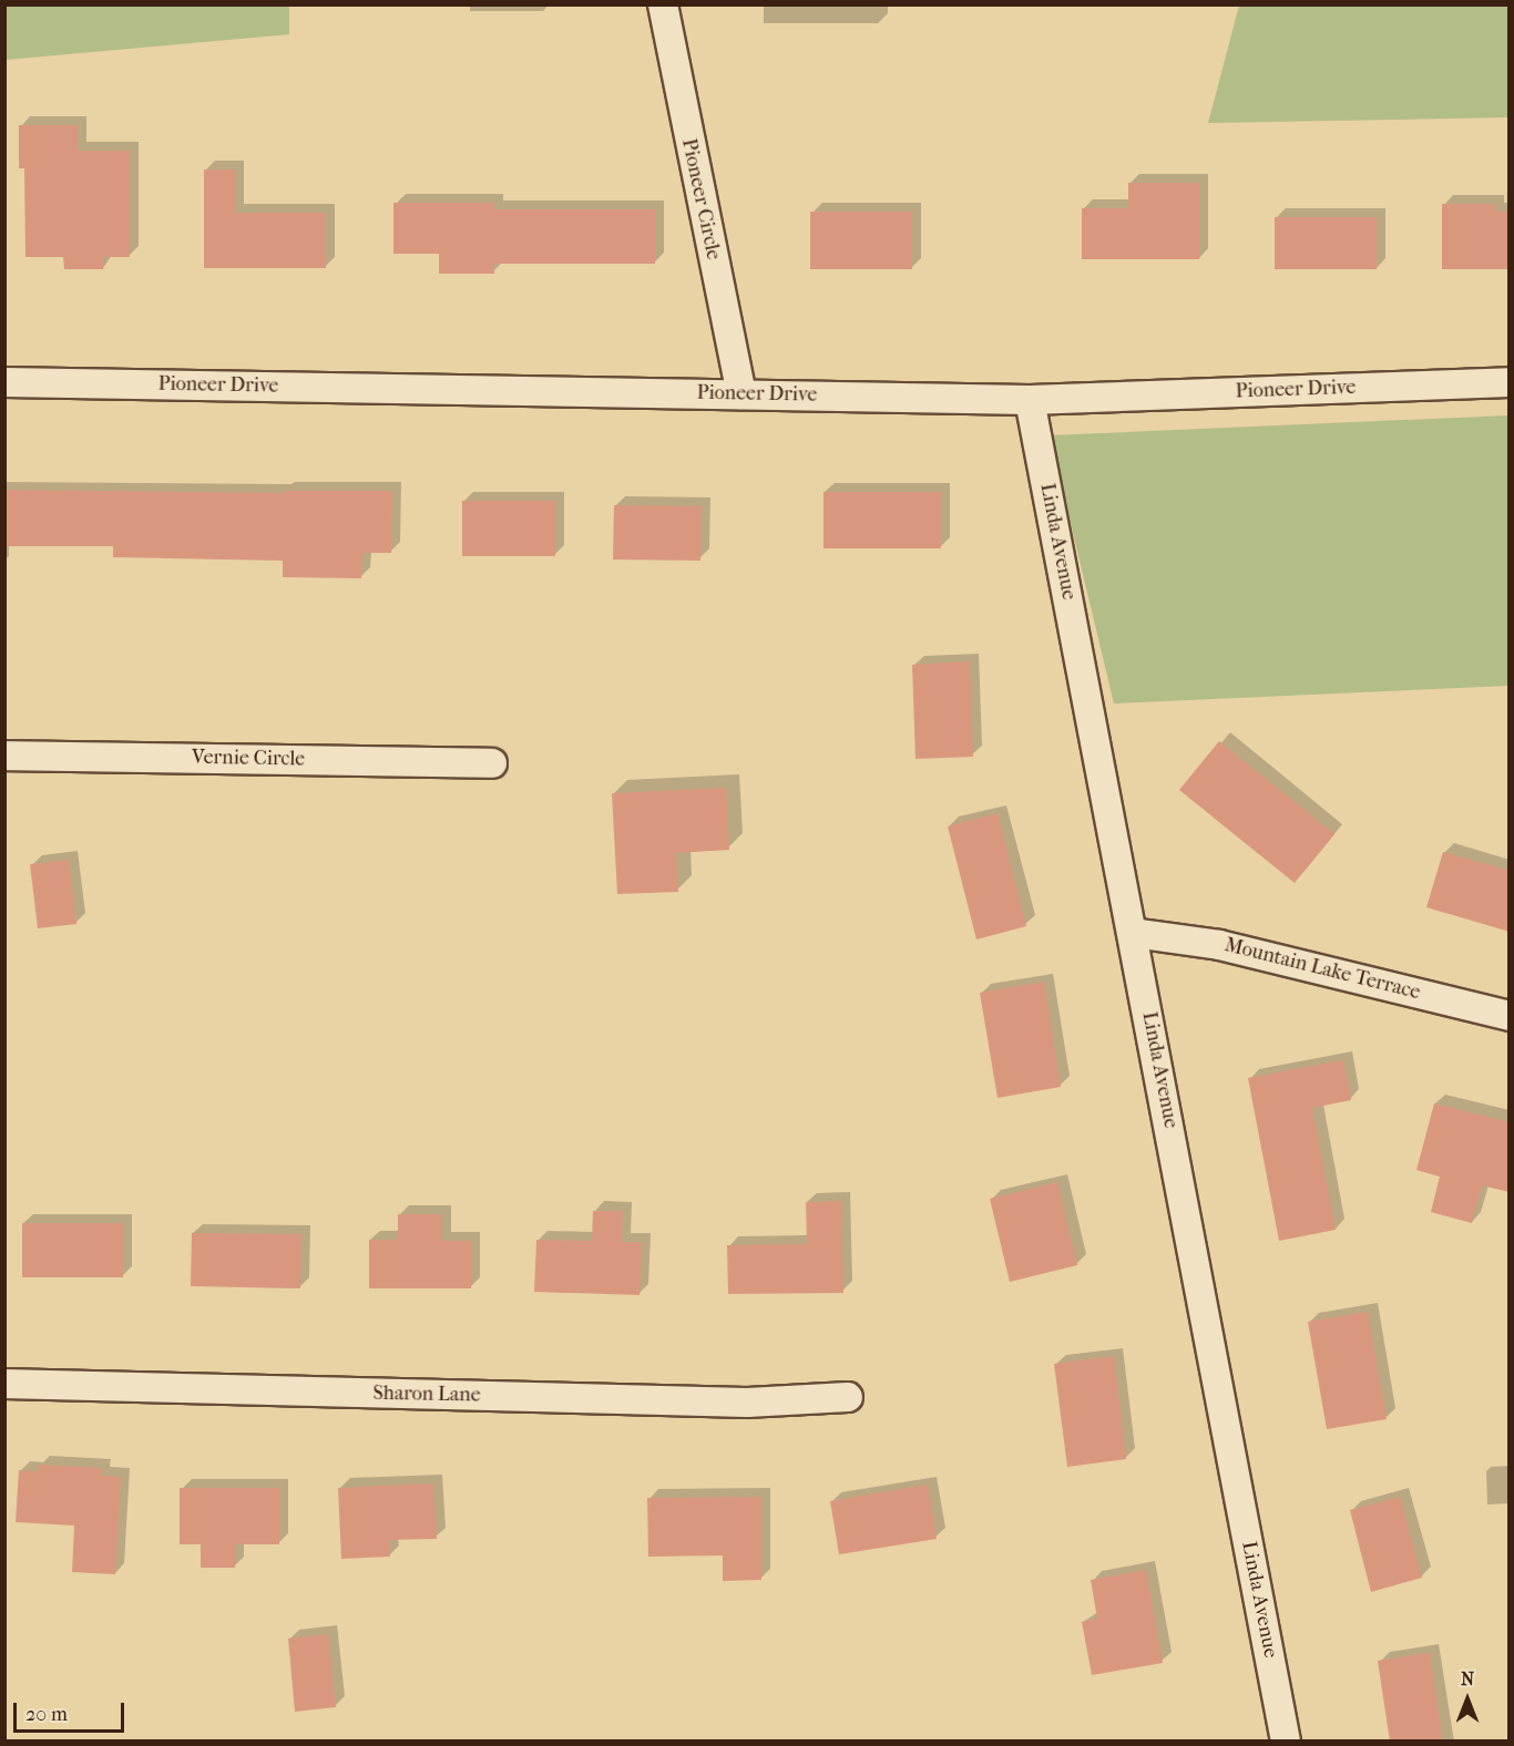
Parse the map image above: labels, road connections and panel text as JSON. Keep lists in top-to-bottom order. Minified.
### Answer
{"streets":{"street":["Pioneer Circle","Pioneer Drive","Linda Avenue","Vernie Circle","Mountain Lake Terrace","Sharon Lane"]},"crossings":[["Pioneer Circle","Pioneer Drive"],["Pioneer Drive","Linda Avenue"],["Linda Avenue","Mountain Lake Terrace"]],"scale_bar":"20 m","north":"top"}
